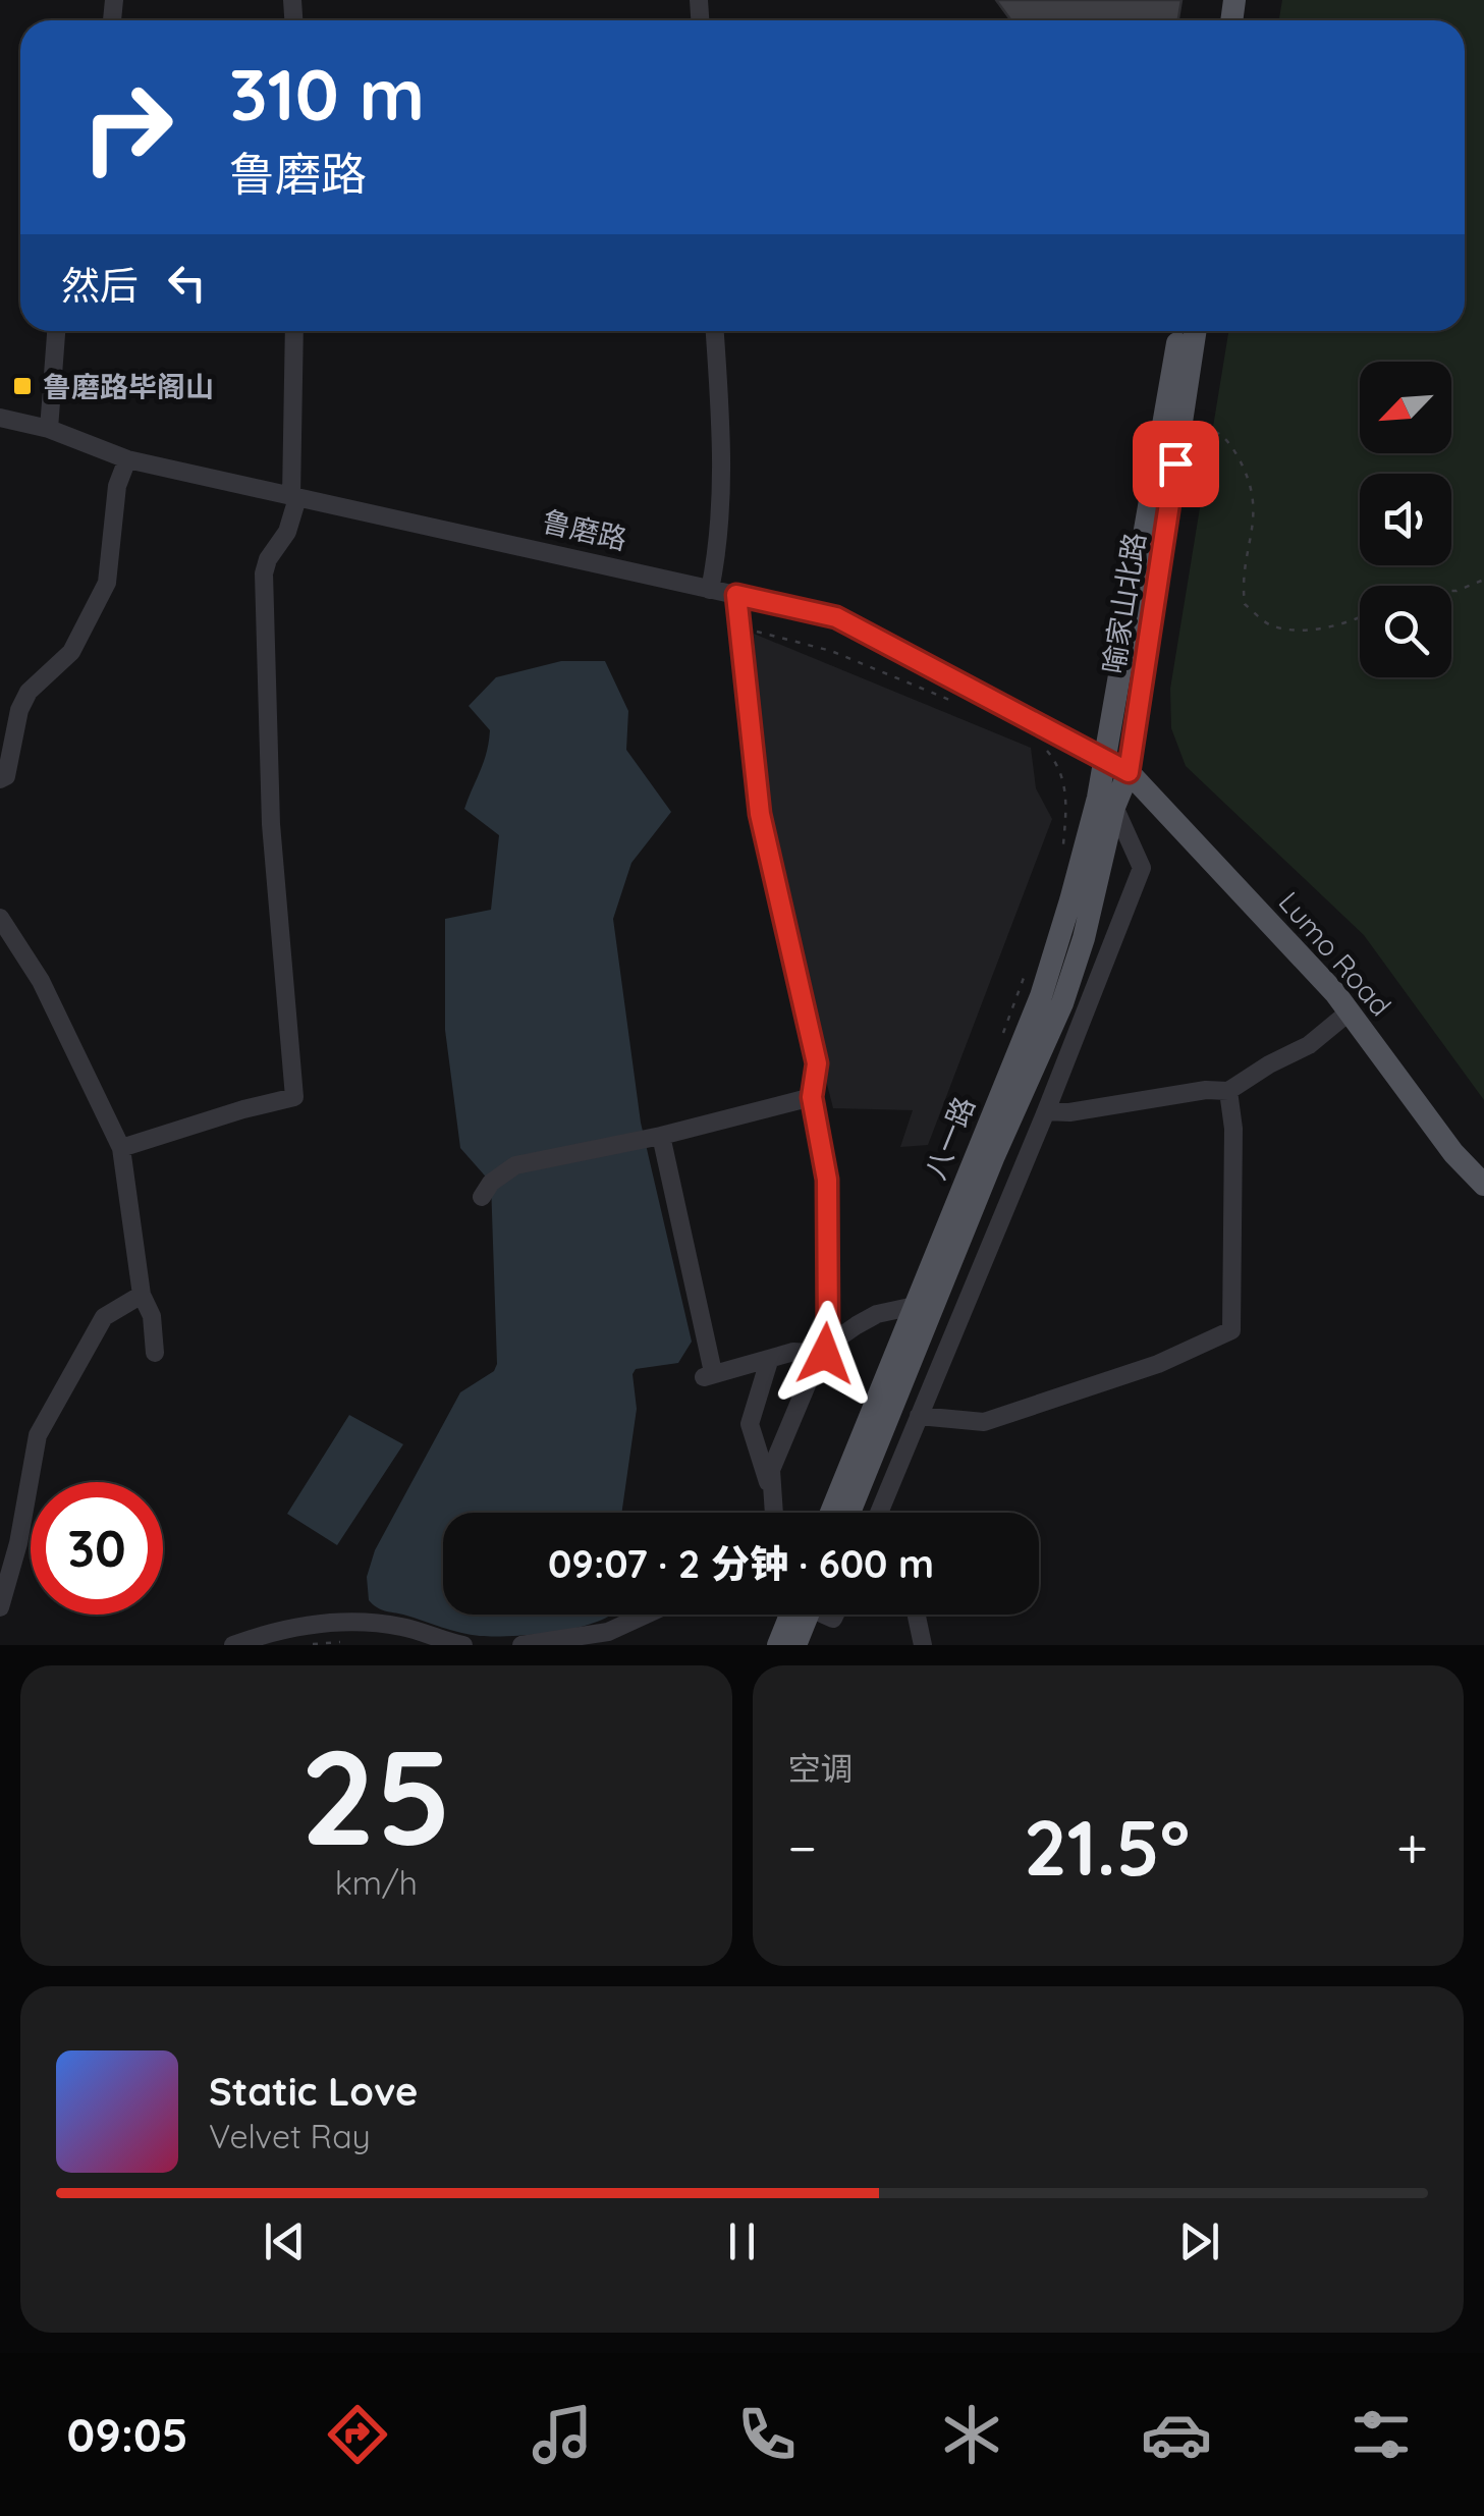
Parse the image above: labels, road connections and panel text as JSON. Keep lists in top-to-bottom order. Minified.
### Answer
{"streets":{"main road":["鲁磨路","喻家山北路","Lumo Road","八一路"]},"crossings":[["鲁磨路","喻家山北路"],["鲁磨路","Lumo Road"],["鲁磨路","八一路"],["喻家山北路","Lumo Road"],["喻家山北路","八一路"],["Lumo Road","八一路"]],"places":{"transit":["鲁磨路毕阁山"]},"north":"bottom left","page":{"turn":["310 m","鲁磨路"],"then":"然后","limit":"30","trip":"09:07 · 2 分钟 · 600 m","tile":[["25","km/h"],"空调"],"heat":["−","21.5°","+"],"song":["Static Love","Velvet Ray"],"tabs":"09:05"}}
